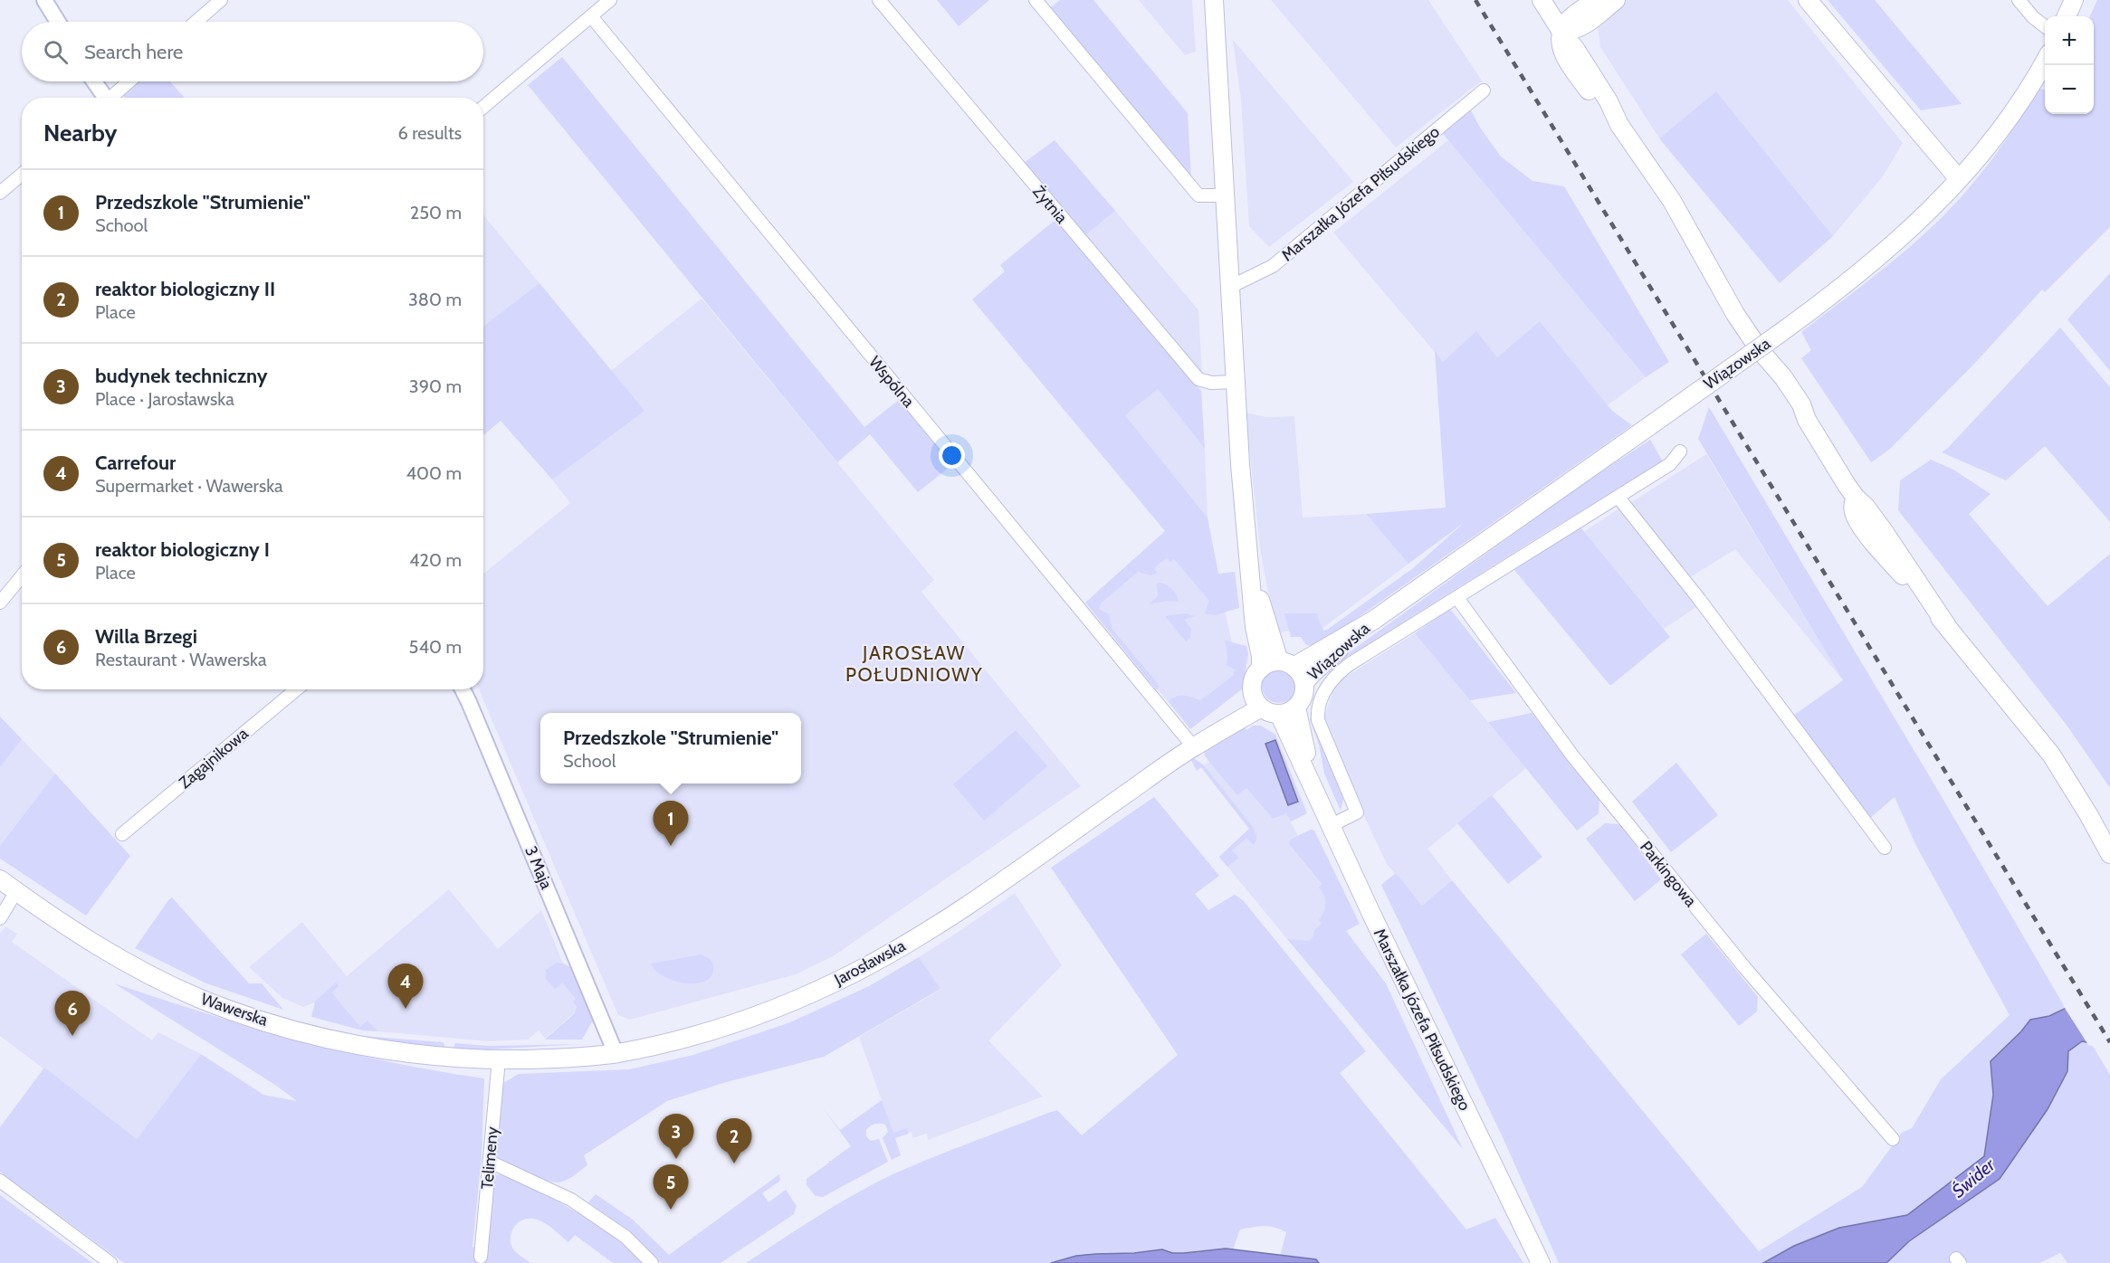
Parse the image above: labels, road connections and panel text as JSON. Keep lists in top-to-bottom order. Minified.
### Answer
{"streets":{"main road":["Marszałka Józefa Piłsudskiego","Wiązowska","Jarosławska","Wawerska"],"street":["Żytnia","Wspólna","Zagajnikowa","3 Maja","Parkingowa","Telimeny"]},"crossings":[["Marszałka Józefa Piłsudskiego","Wiązowska"],["Marszałka Józefa Piłsudskiego","Jarosławska"],["Wiązowska","Jarosławska"],["Wspólna","Jarosławska"],["3 Maja","Jarosławska"],["Jarosławska","Wawerska"],["Jarosławska","Telimeny"],["Wawerska","Telimeny"]],"districts":["JAROSŁAW POŁUDNIOWY"],"water":["Świder"],"page":{"map_buttons":["+","−"],"search":"Search here","heading":["Nearby","6 results"],"list":[{"mark":"1","name":"Przedszkole \"Strumienie\"","note":"School","value":"250 m"},{"mark":"2","name":"reaktor biologiczny II","note":"Place","value":"380 m"},{"mark":"3","name":"budynek techniczny","note":"Place · Jarosławska","value":"390 m"},{"mark":"4","name":"Carrefour","note":"Supermarket · Wawerska","value":"400 m"},{"mark":"5","name":"reaktor biologiczny I","note":"Place","value":"420 m"},{"mark":"6","name":"Willa Brzegi","note":"Restaurant · Wawerska","value":"540 m"}],"popup":["Przedszkole \"Strumienie\"","School"],"pins":["1","4","6","3","2","5"]}}
